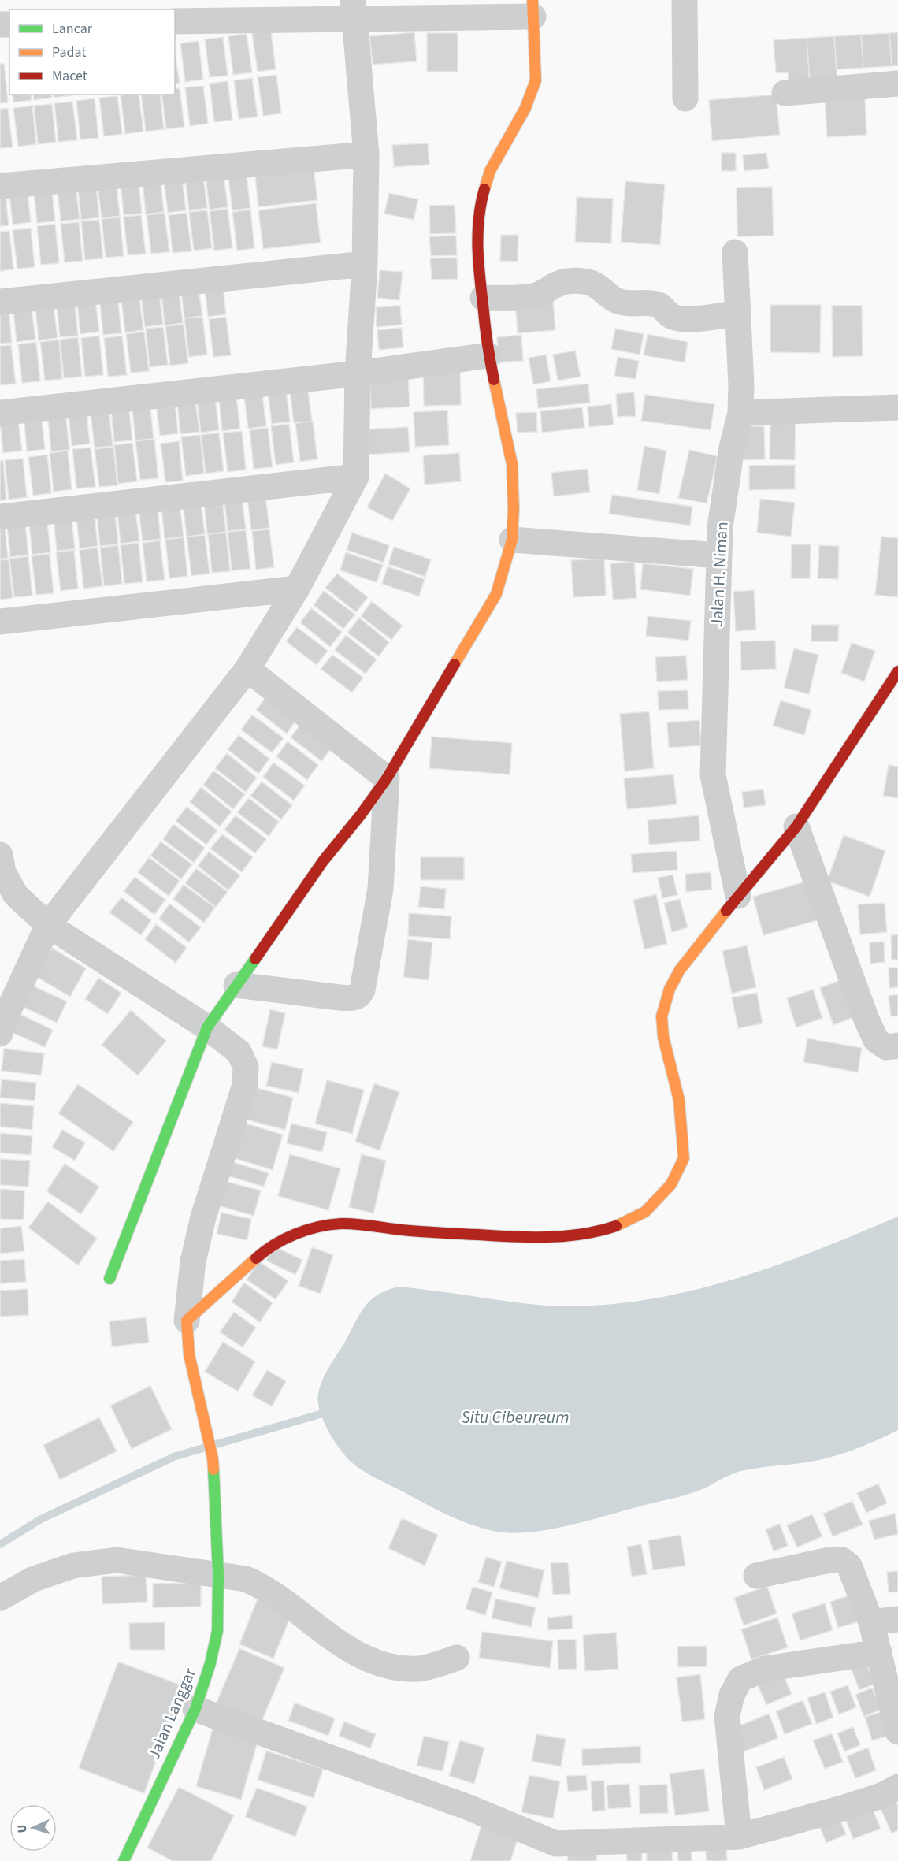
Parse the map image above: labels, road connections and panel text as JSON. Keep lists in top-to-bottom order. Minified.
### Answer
{"streets":{"street":["Jalan H. Niman","Jalan Langgar"]},"water":["Situ Cibeureum"],"legend":["Lancar","Padat","Macet"],"north":"left"}
